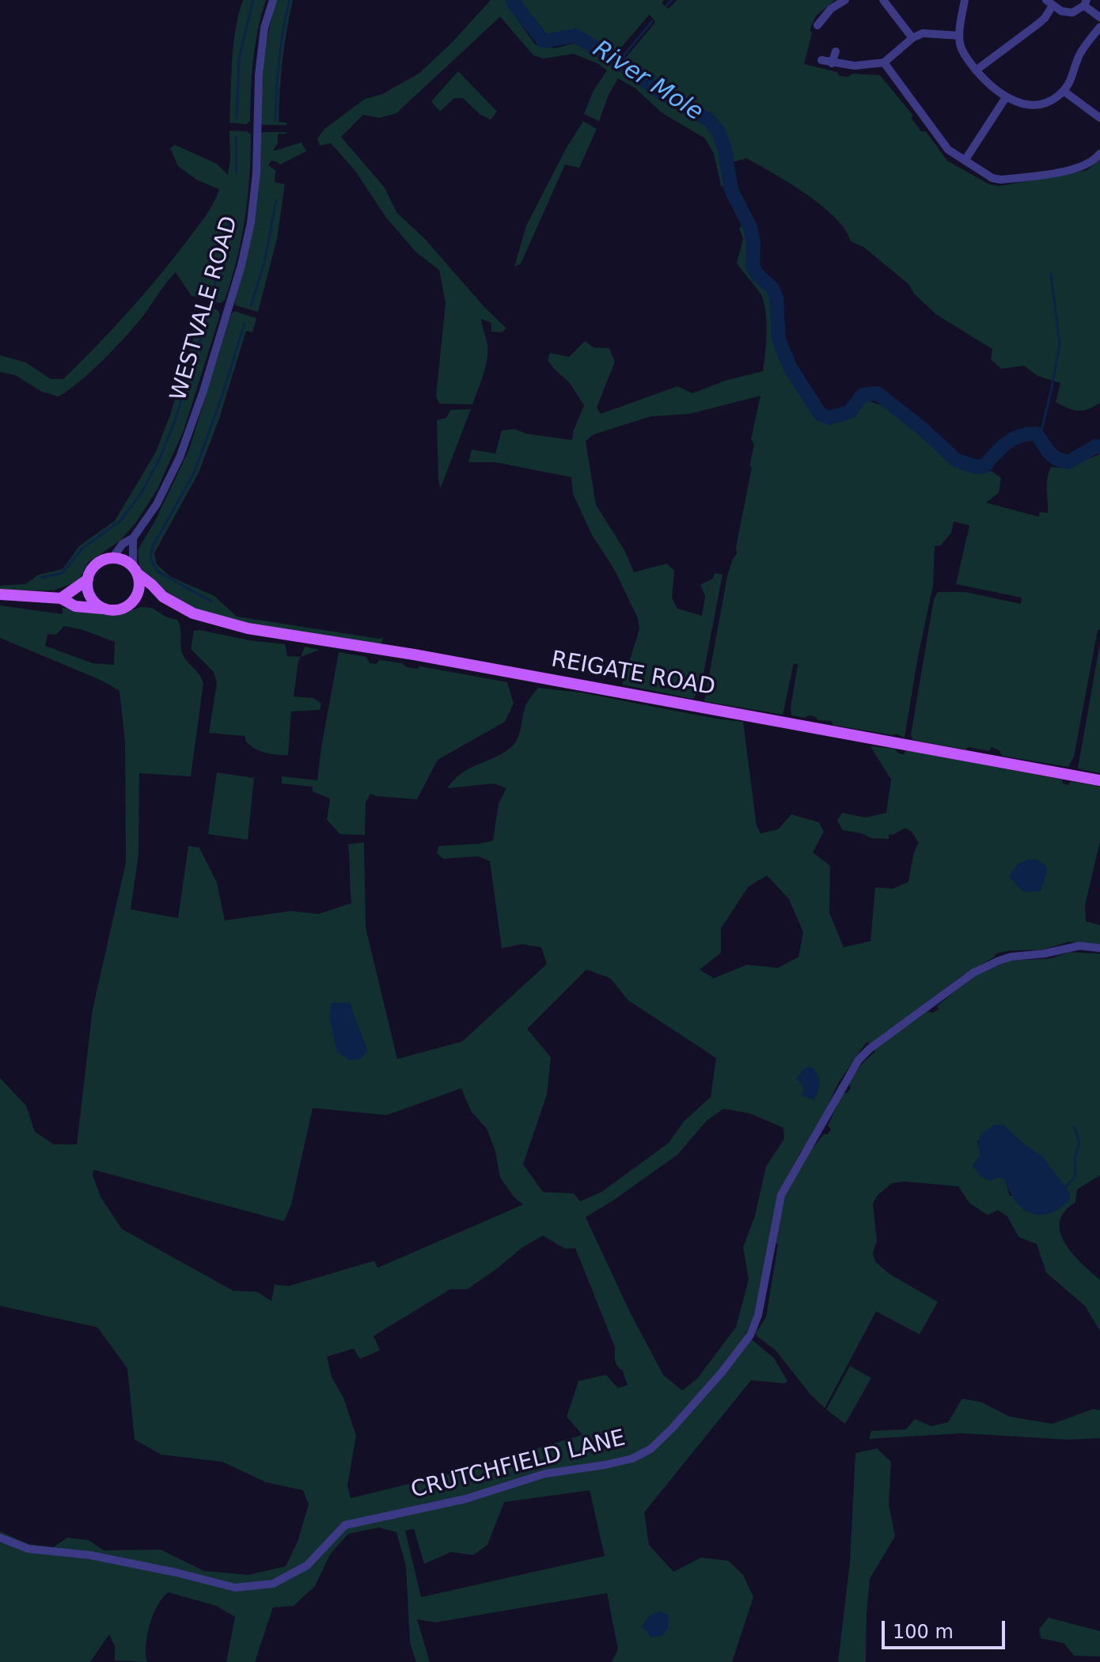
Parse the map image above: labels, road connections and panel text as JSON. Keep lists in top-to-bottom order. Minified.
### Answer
{"streets":{"main road":["REIGATE ROAD"],"street":["WESTVALE ROAD","CRUTCHFIELD LANE"]},"crossings":[["WESTVALE ROAD","REIGATE ROAD"]],"water":["River Mole"],"scale_bar":"100 m"}
